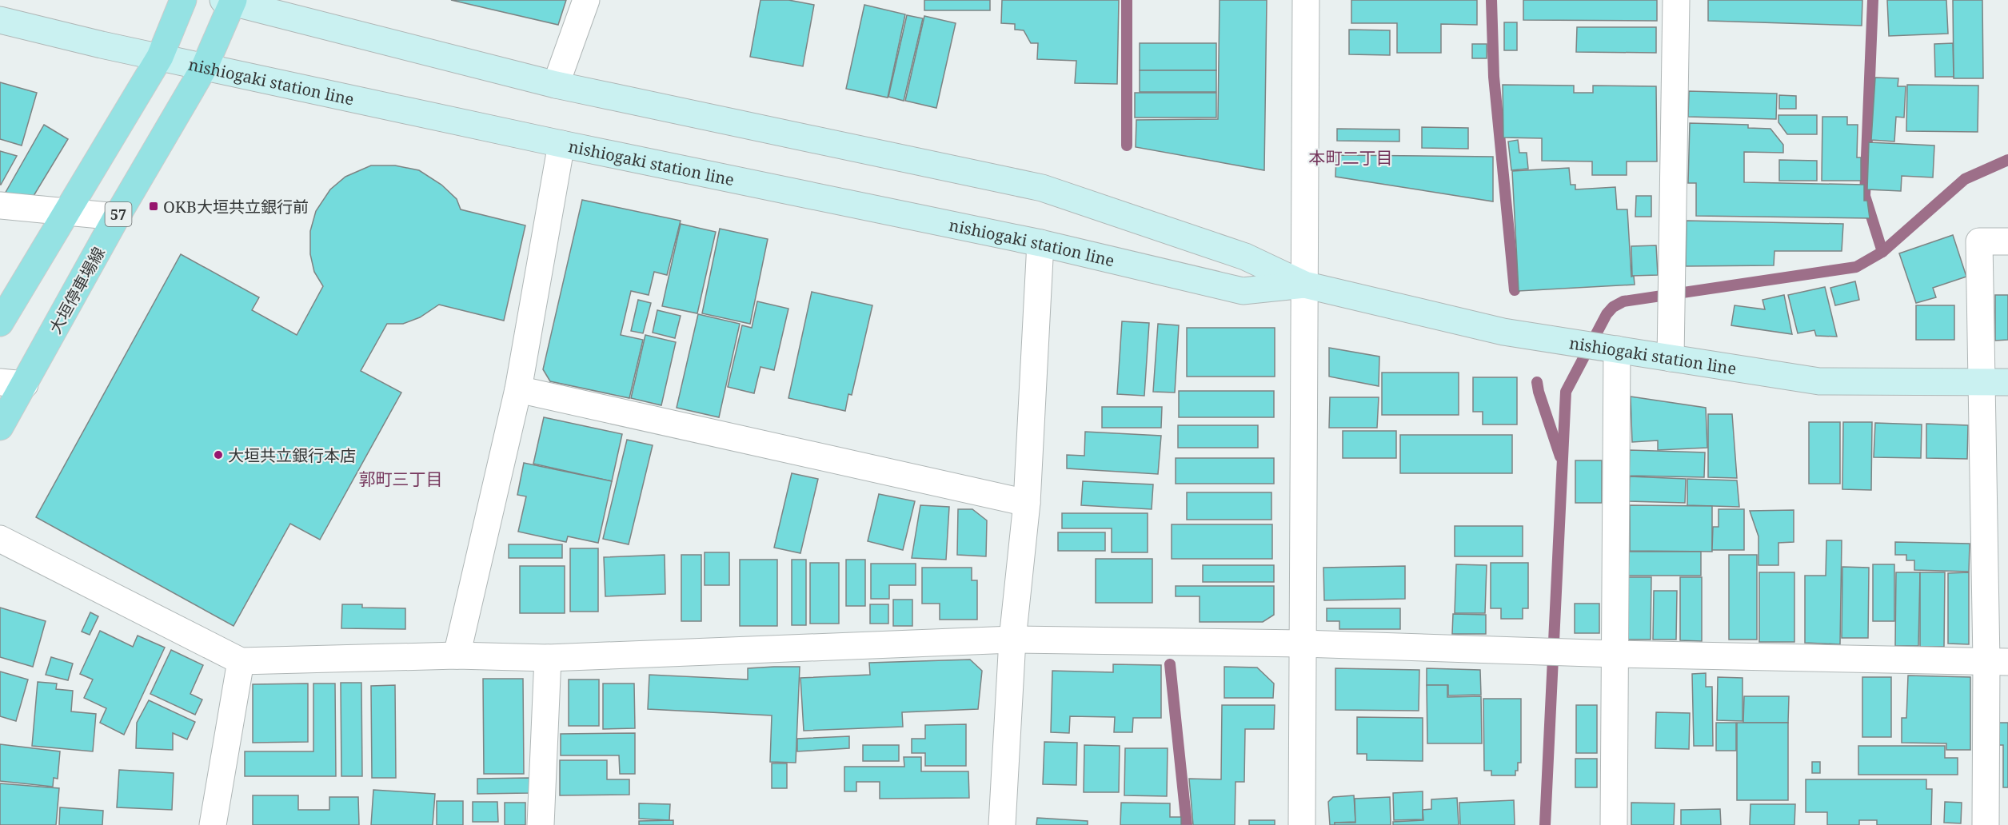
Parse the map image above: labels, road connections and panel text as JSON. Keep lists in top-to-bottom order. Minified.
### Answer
{"streets":{"main road":["nishiogaki station line","57","大垣停車場線"]},"crossings":[["nishiogaki station line","大垣停車場線"]],"districts":["本町二丁目","郭町三丁目"],"places":{"transit":["OKB大垣共立銀行前"],"other":["大垣共立銀行本店"]}}
